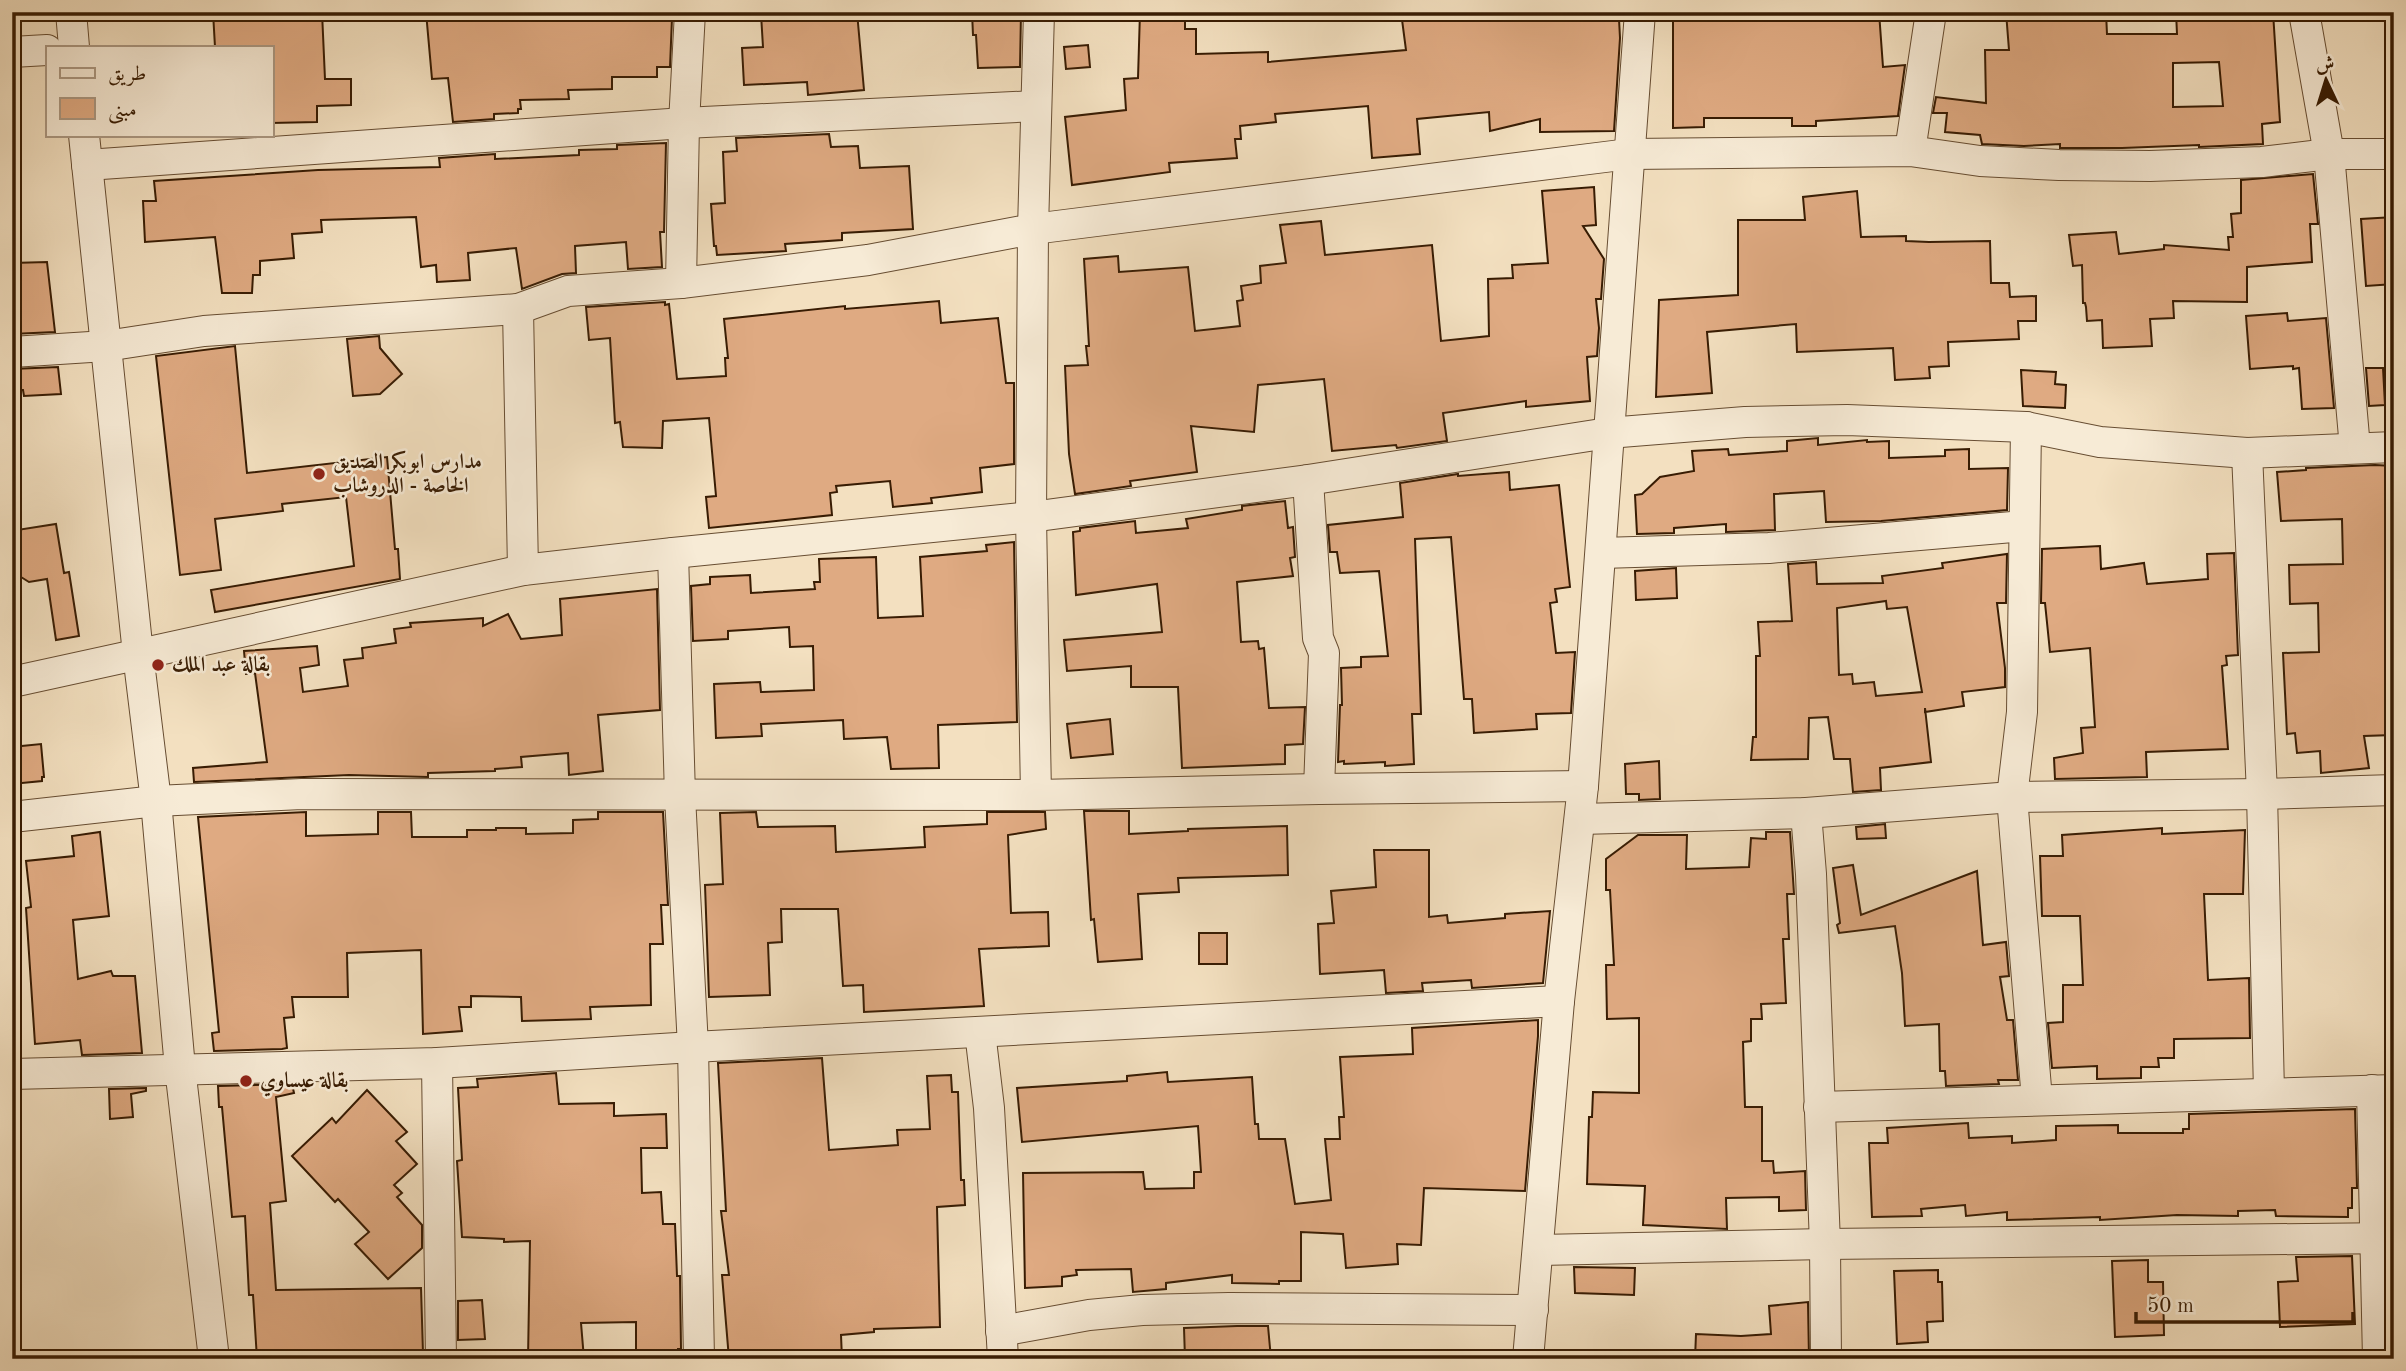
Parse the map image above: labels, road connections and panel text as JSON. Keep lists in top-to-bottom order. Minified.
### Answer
{"places":["مدارس ابوبكر الصديق الخاصة - الدروشاب","بقالة عبد الملك","بقالة عيساوي"],"legend":["طريق","مبنى"],"scale_bar":"50 m","north":"top"}
